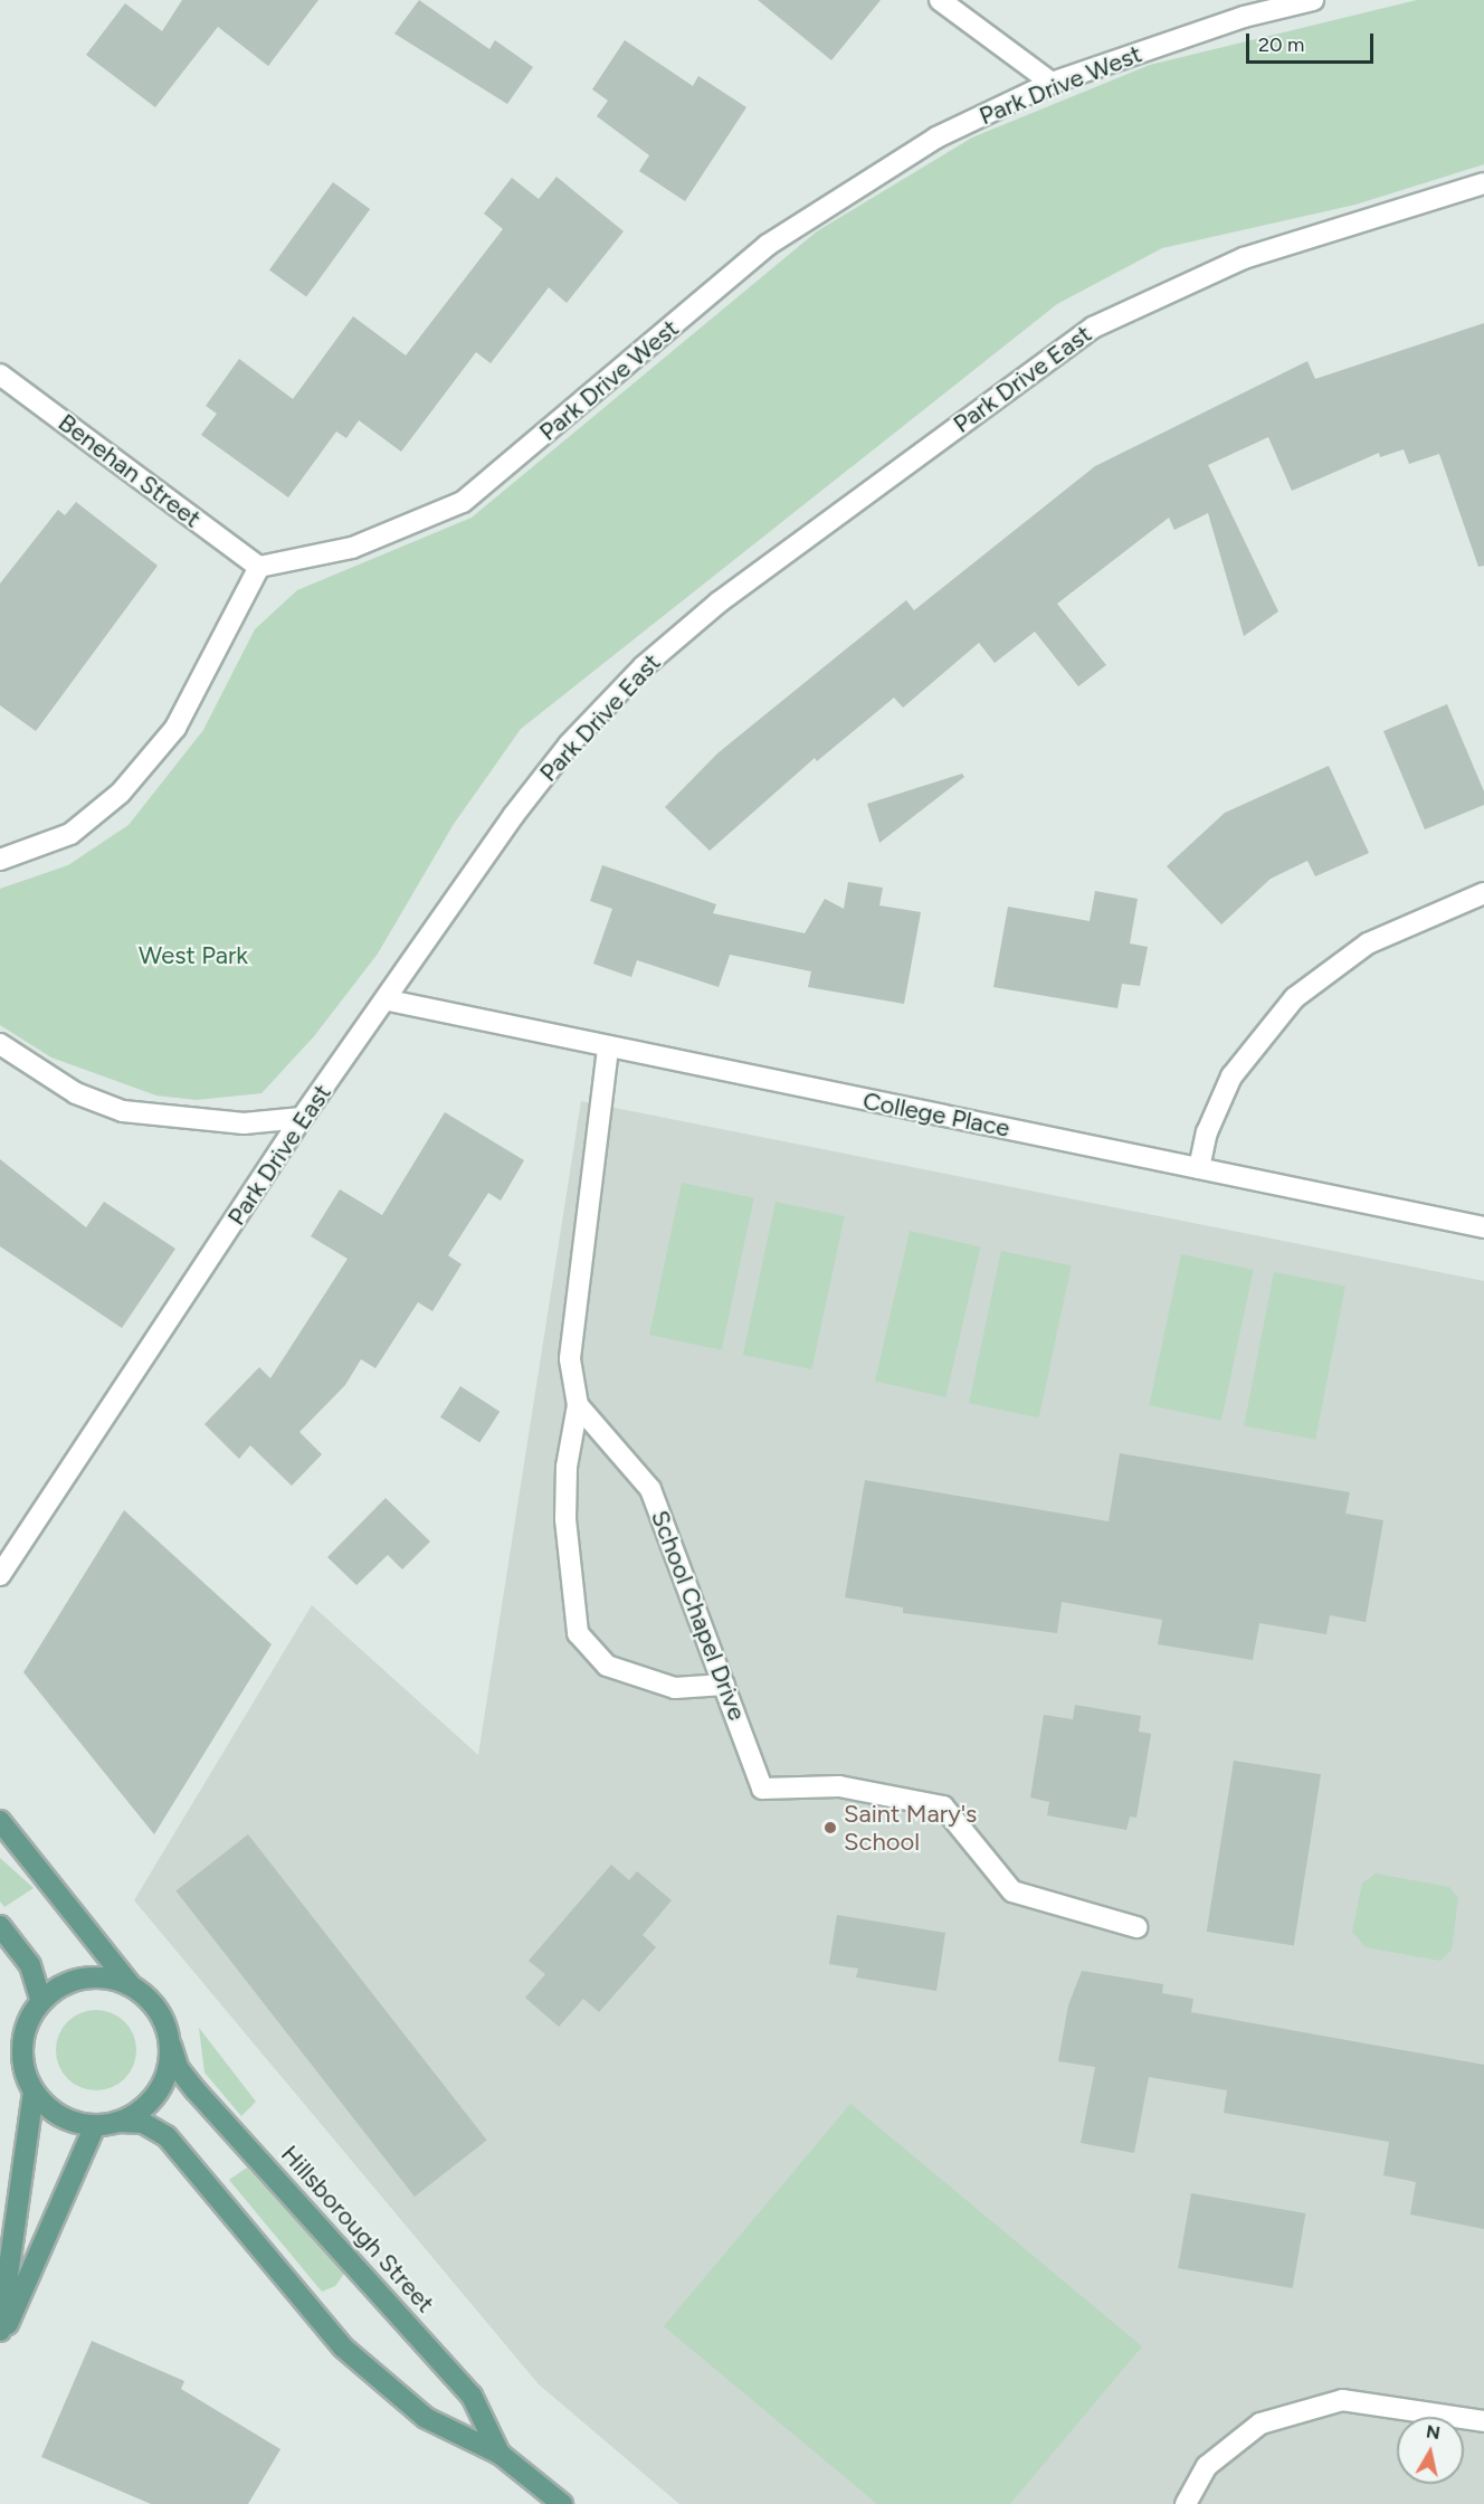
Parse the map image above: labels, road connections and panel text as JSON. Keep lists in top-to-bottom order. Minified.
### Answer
{"streets":{"main road":["Hillsborough Street"],"street":["Park Drive West","Park Drive East","Benehan Street","College Place","School Chapel Drive"]},"crossings":[["Park Drive West","Benehan Street"],["Park Drive East","College Place"]],"parks":["West Park"],"places":["Saint Mary's School"],"scale_bar":"20 m","north":"top"}
